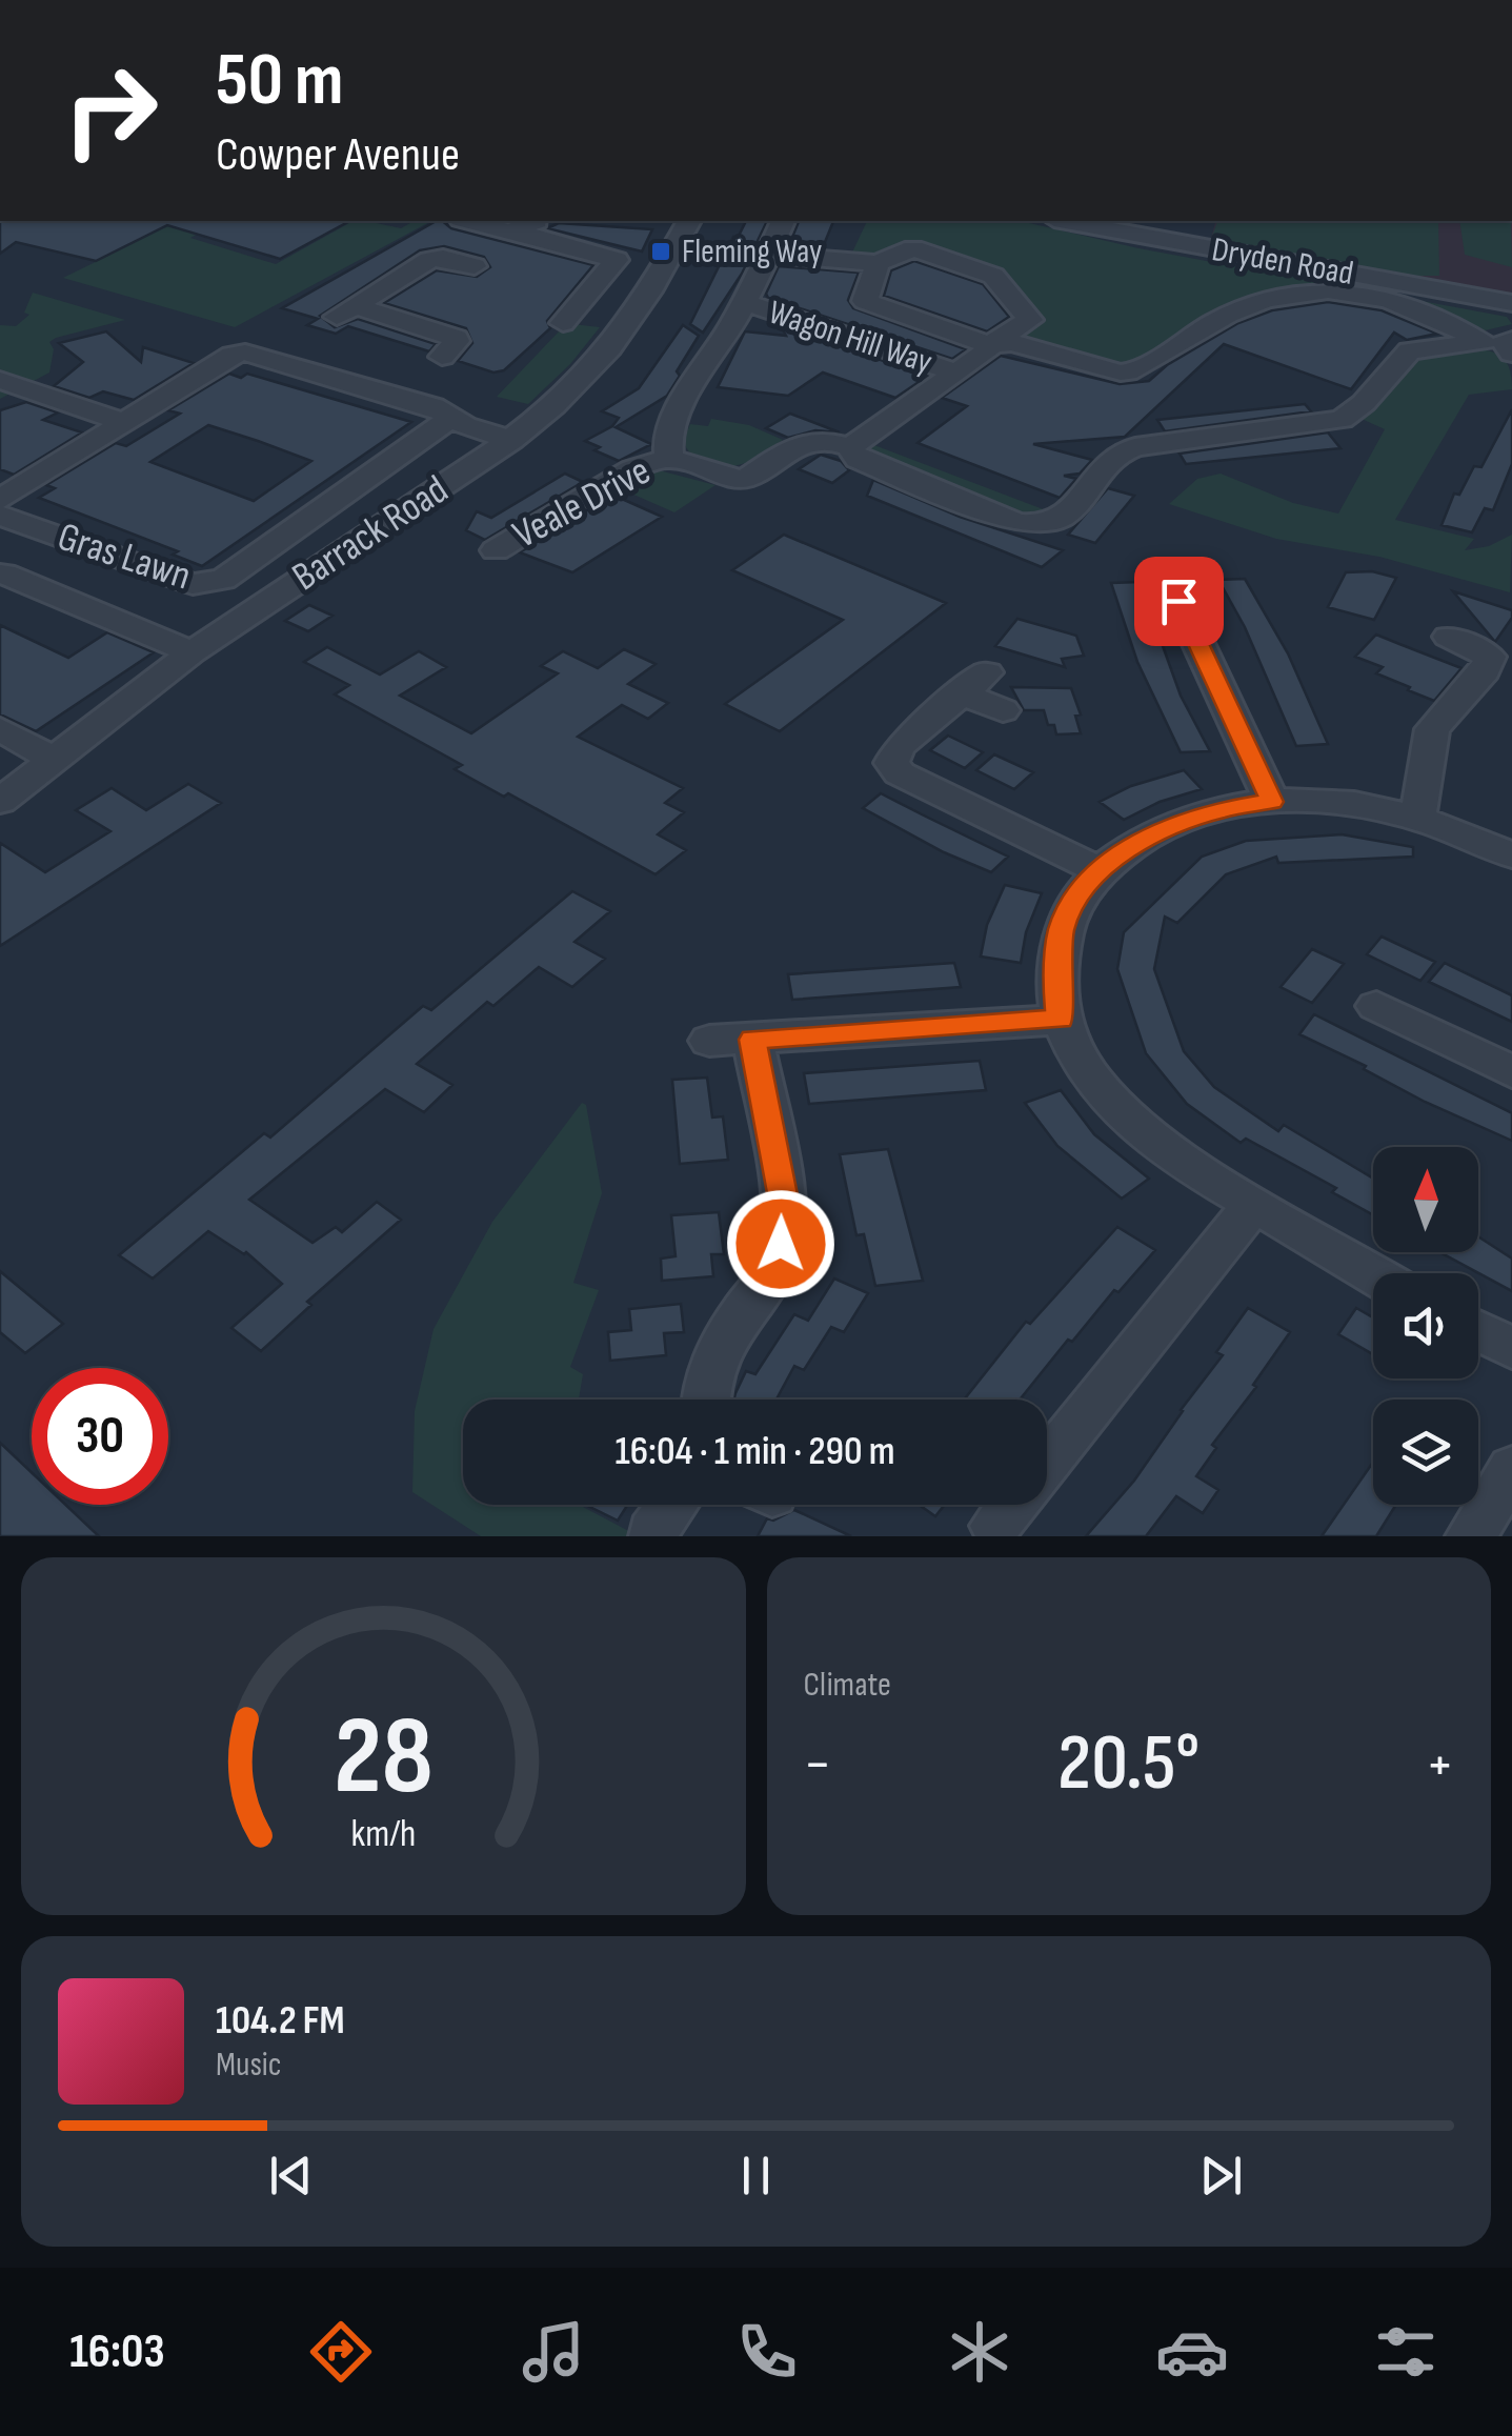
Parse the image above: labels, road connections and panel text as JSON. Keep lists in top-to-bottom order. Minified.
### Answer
{"streets":{"street":["Dryden Road","Wagon Hill Way","Veale Drive","Barrack Road","Gras Lawn"]},"crossings":[["Barrack Road","Gras Lawn"]],"places":{"transit":["Fleming Way"]},"north":"top","page":{"turn":["50 m","Cowper Avenue"],"limit":"30","trip":"16:04 · 1 min · 290 m","tile":"Climate","heat":["−","20.5°","+"],"song":["104.2 FM","Music"],"tabs":"16:03","gauge":["28","km/h"]}}
